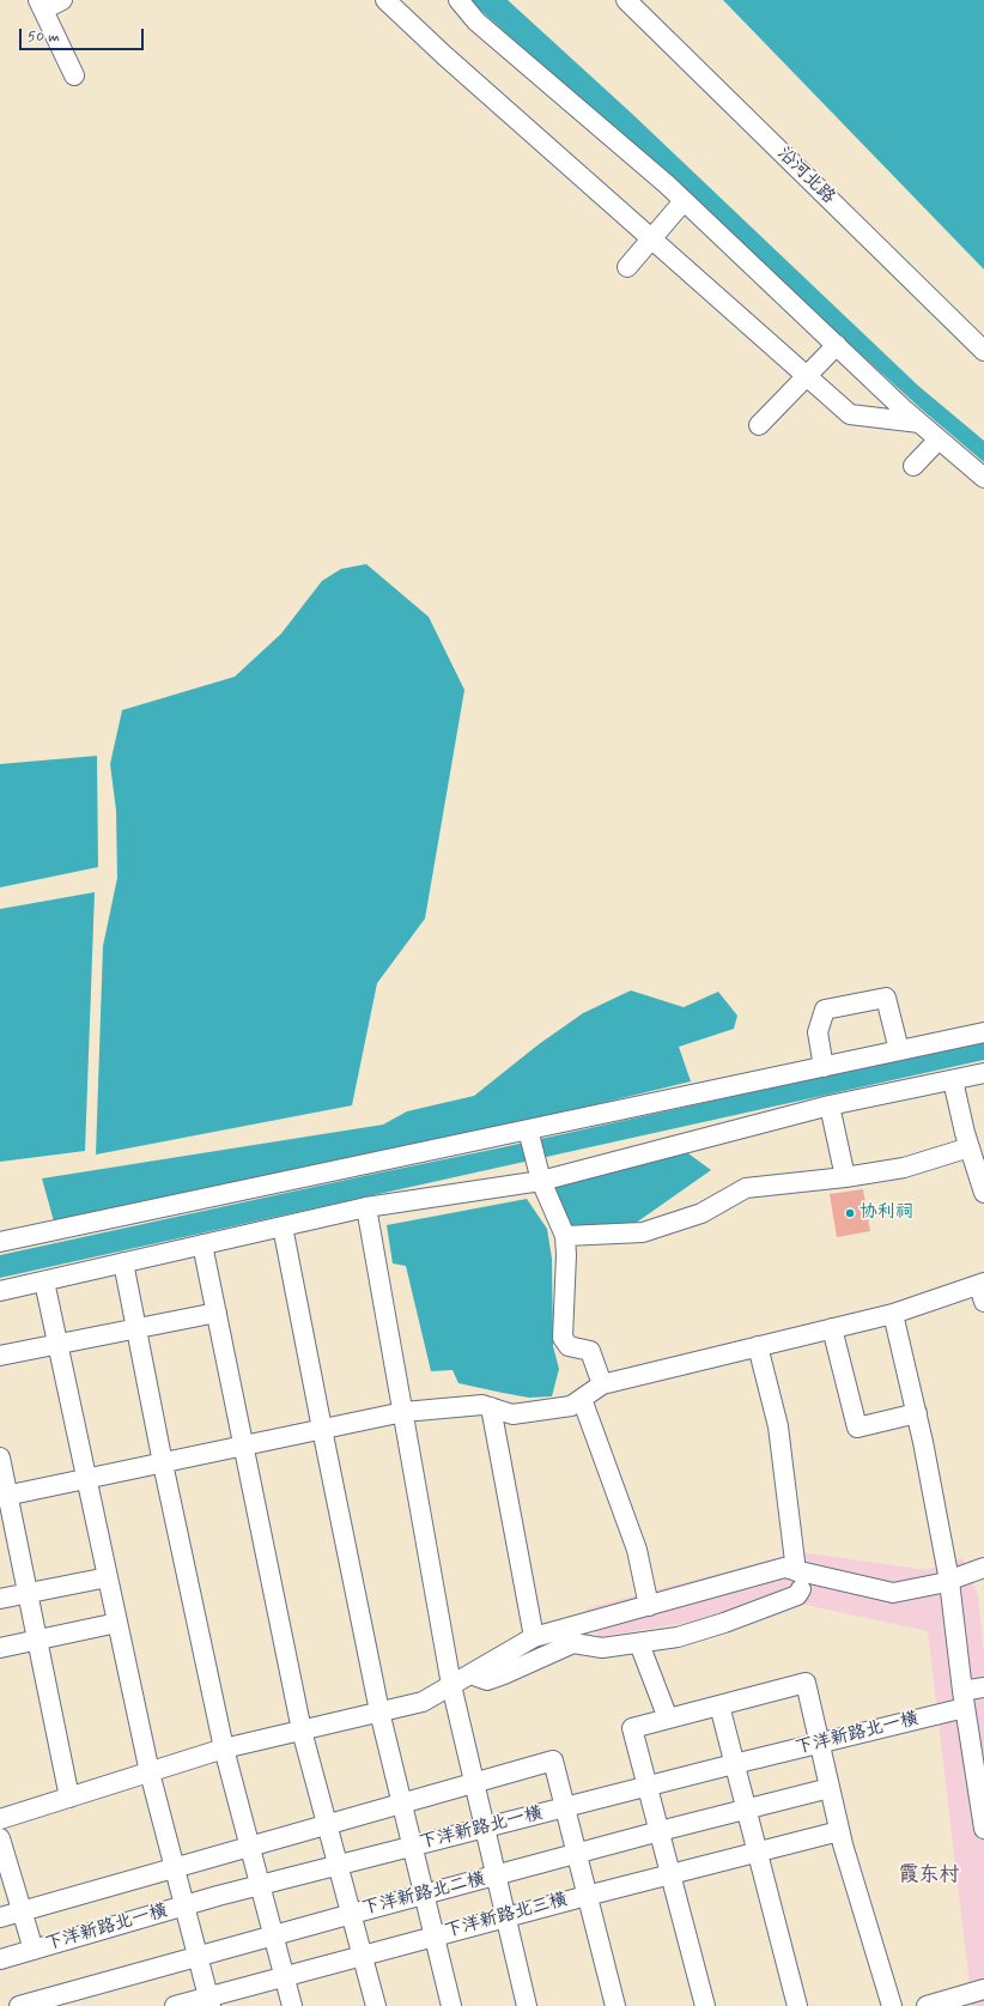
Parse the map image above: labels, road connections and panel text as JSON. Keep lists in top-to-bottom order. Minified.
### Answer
{"streets":{"street":["沿河北路","下洋新路北一横","下洋新路北二横","下洋新路北三横"]},"districts":["霞东村"],"places":["协利祠"],"scale_bar":"50 m"}
